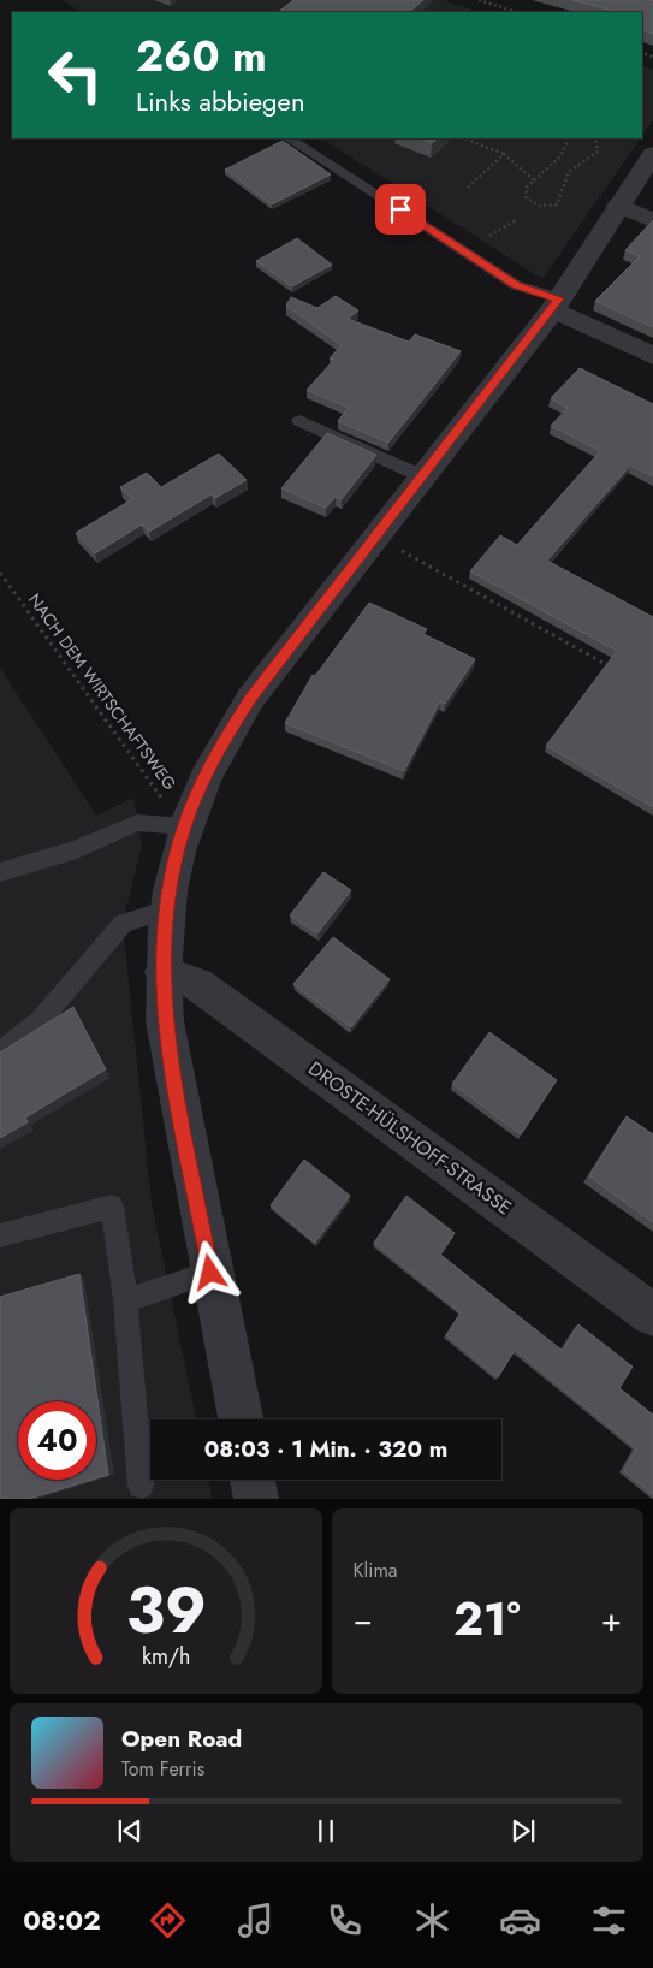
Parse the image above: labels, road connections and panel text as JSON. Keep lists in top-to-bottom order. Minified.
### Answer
{"streets":{"street":["DROSTE-HÜLSHOFF-STRASSE"],"path":["NACH DEM WIRTSCHAFTSWEG"]},"page":{"turn":["260 m","Links abbiegen"],"limit":"40","trip":"08:03 · 1 Min. · 320 m","tile":"Klima","heat":["−","21°","+"],"song":["Open Road","Tom Ferris"],"tabs":"08:02","gauge":["39","km/h"]}}
